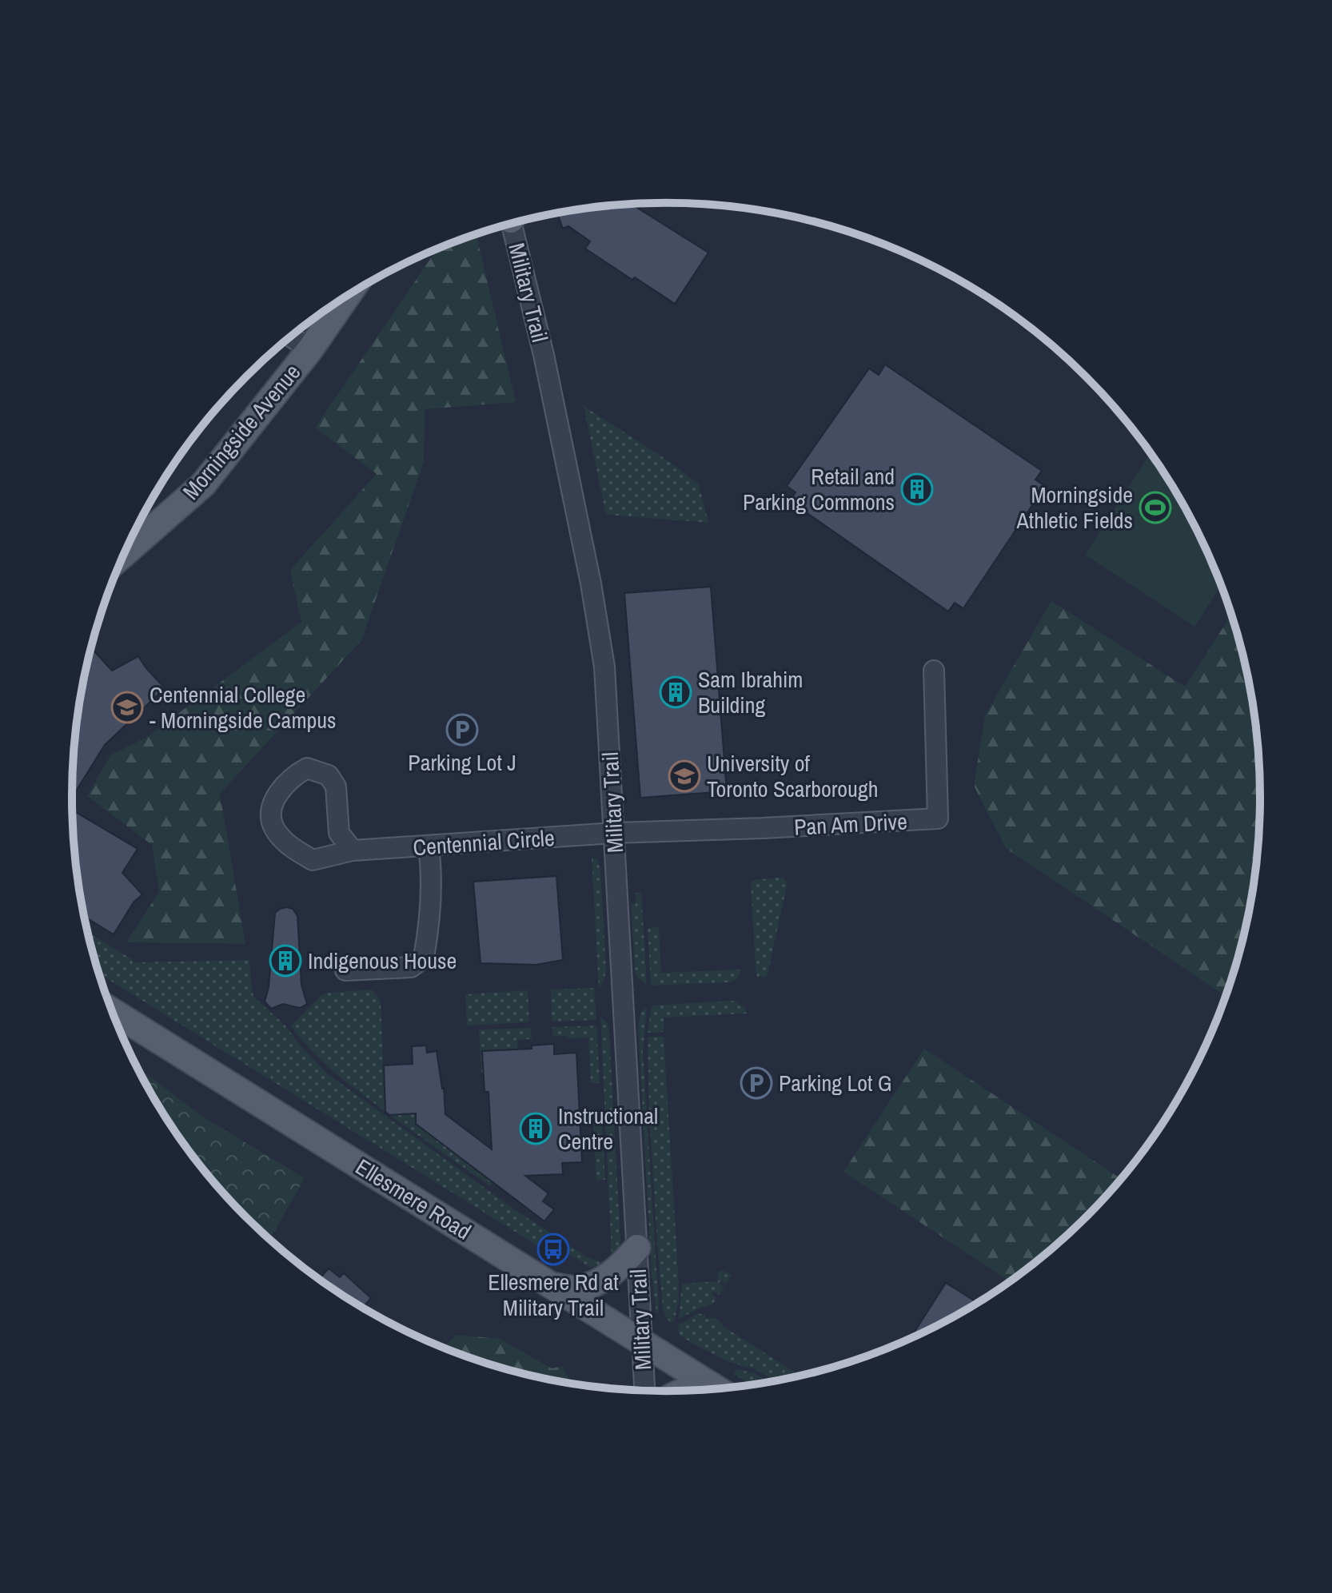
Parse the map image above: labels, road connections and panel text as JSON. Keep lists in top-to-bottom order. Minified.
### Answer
{"streets":{"main road":["Morningside Avenue","Ellesmere Road"],"street":["Military Trail","Pan Am Drive","Centennial Circle"]},"crossings":[["Military Trail","Pan Am Drive"],["Military Trail","Centennial Circle"],["Military Trail","Ellesmere Road"],["Pan Am Drive","Centennial Circle"]],"places":{"building":["Retail and Parking Commons","Sam Ibrahim Building","Indigenous House","Instructional Centre"],"sports":["Morningside Athletic Fields"],"school or university":["Centennial College - Morningside Campus","University of Toronto Scarborough"],"parking":["Parking Lot J","Parking Lot G"],"bus stop":["Ellesmere Rd at Military Trail"]}}
